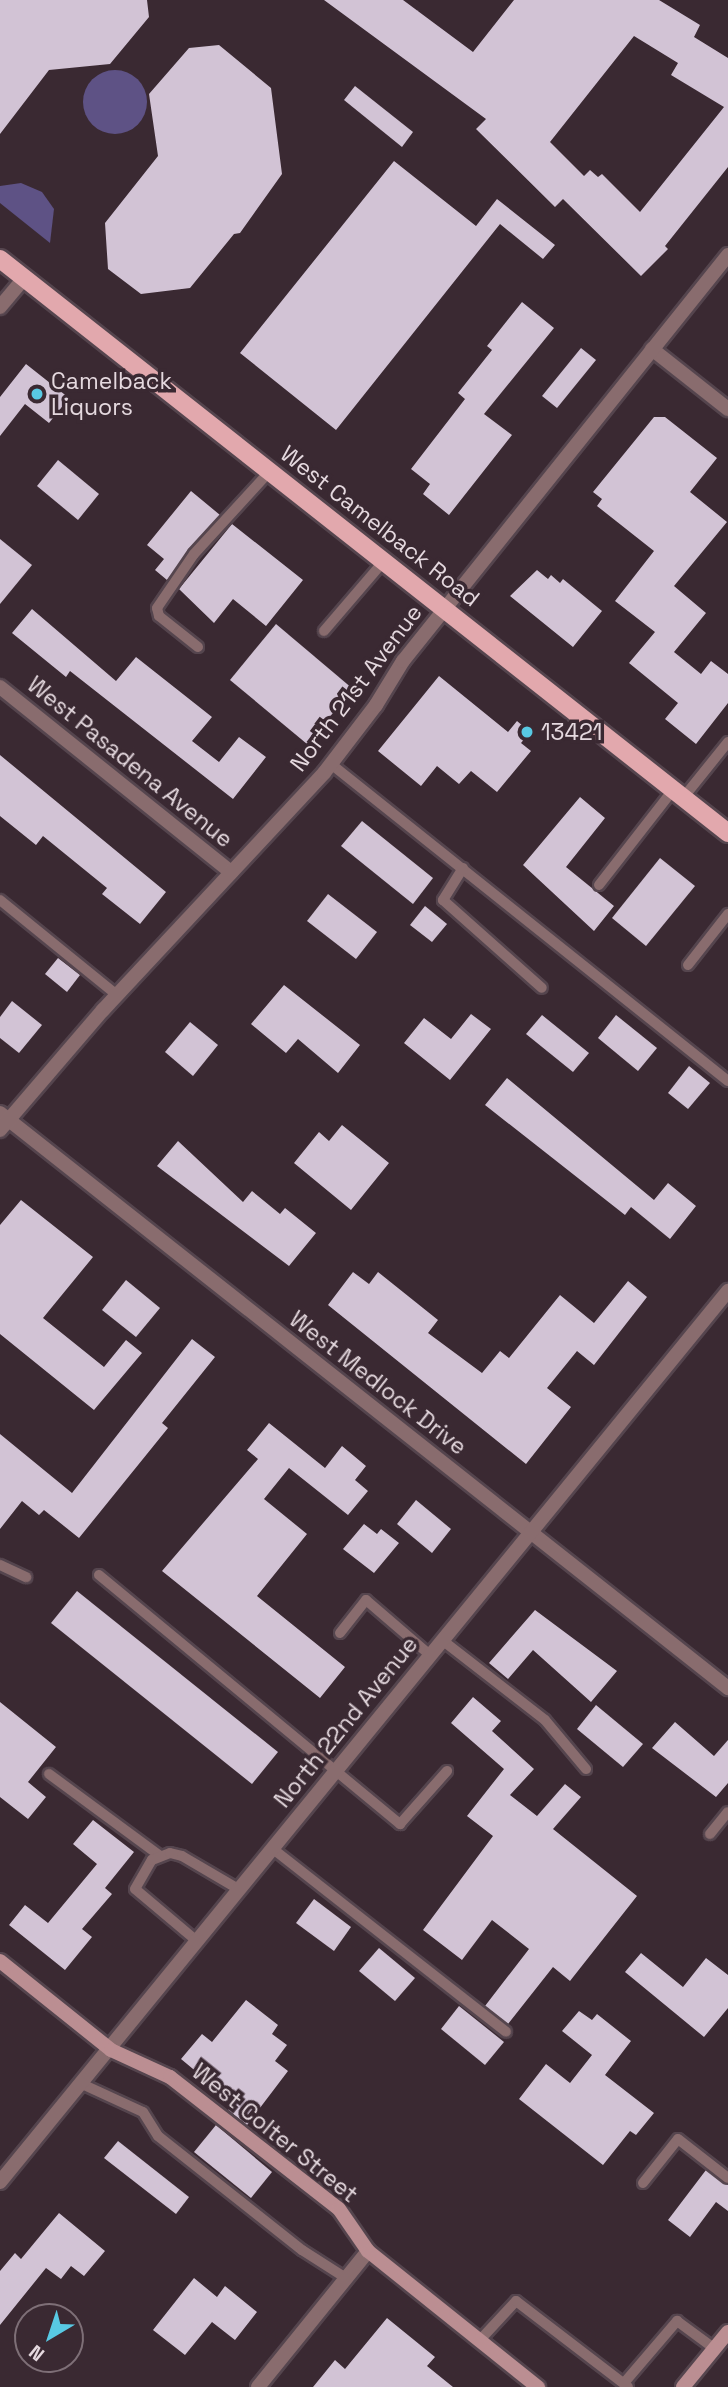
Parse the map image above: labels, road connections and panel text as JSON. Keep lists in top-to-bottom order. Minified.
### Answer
{"streets":{"main road":["West Camelback Road"],"street":["North 21st Avenue","West Pasadena Avenue","West Medlock Drive","North 22nd Avenue","West Colter Street"]},"crossings":[["West Camelback Road","North 21st Avenue"],["North 21st Avenue","West Pasadena Avenue"],["North 21st Avenue","West Medlock Drive"],["West Medlock Drive","North 22nd Avenue"],["North 22nd Avenue","West Colter Street"]],"places":["Camelback Liquors","13421"],"north":"bottom left"}
